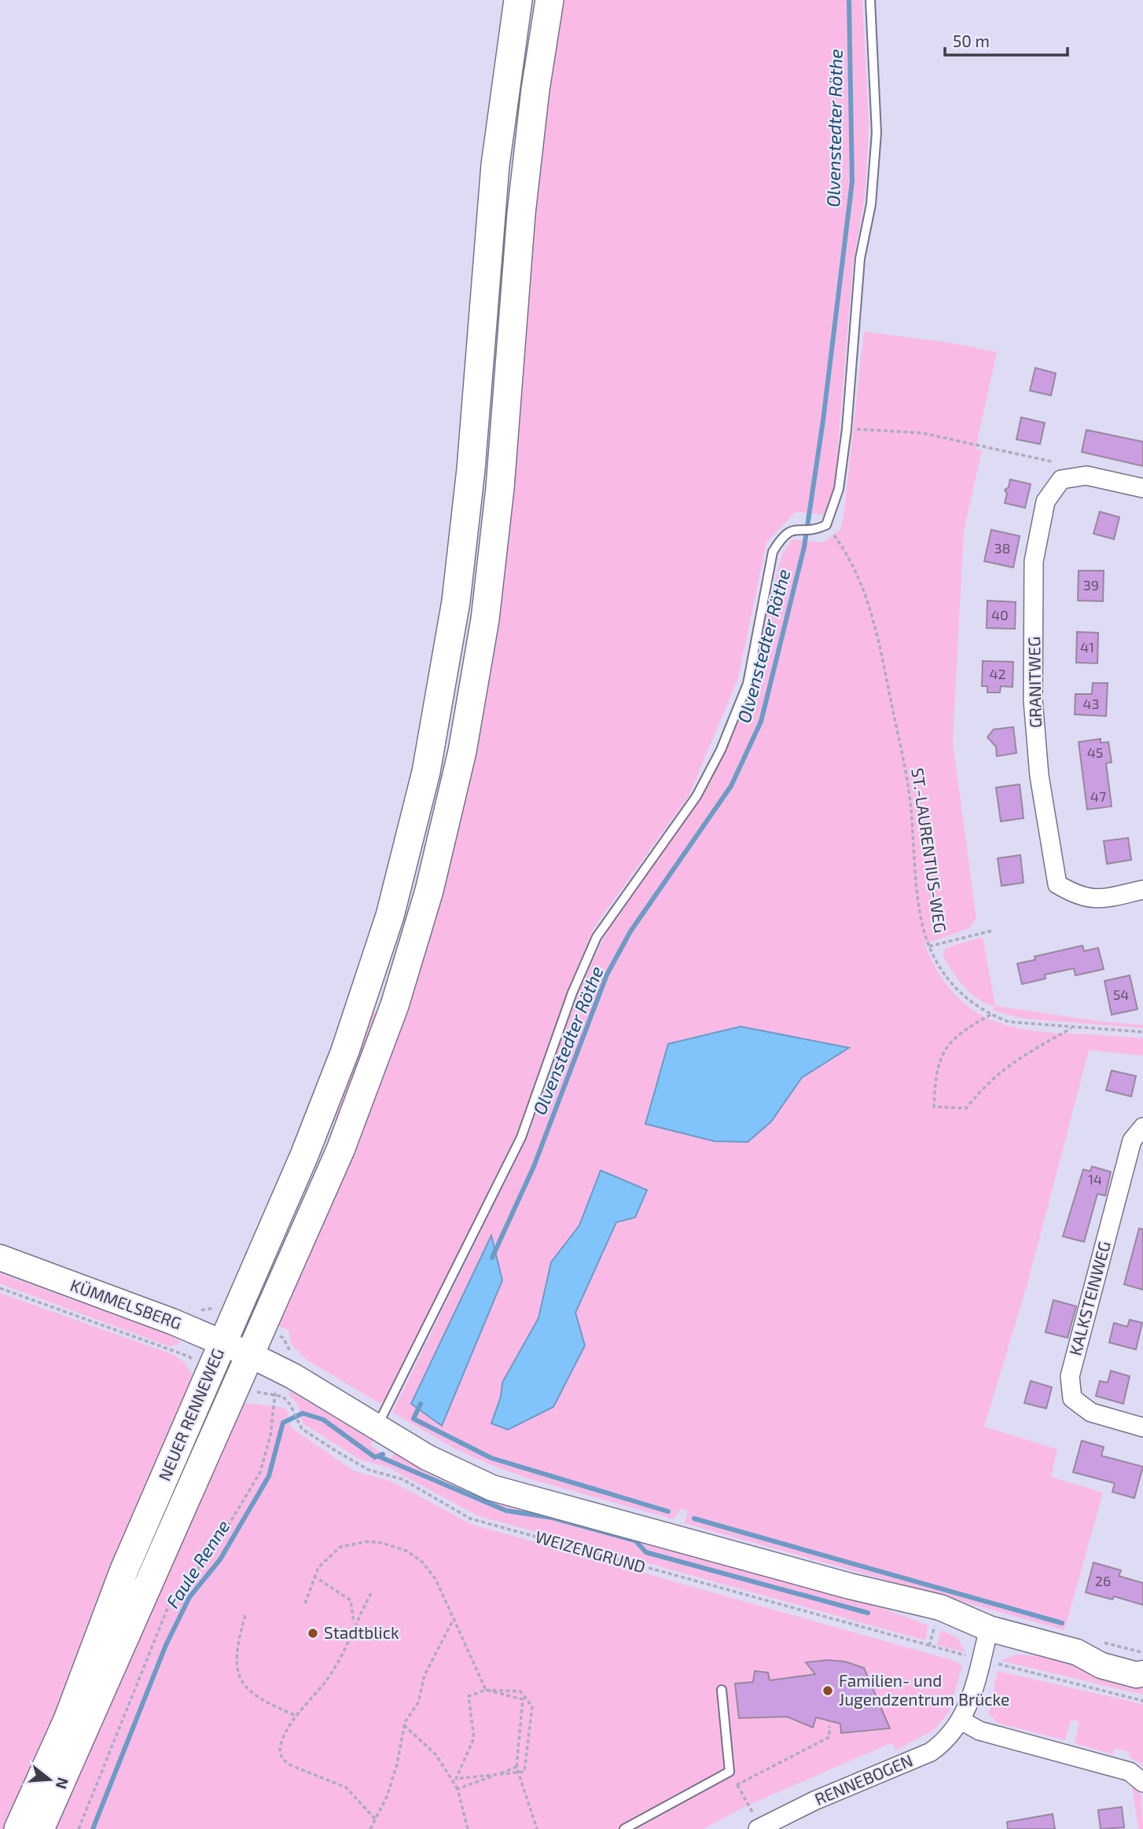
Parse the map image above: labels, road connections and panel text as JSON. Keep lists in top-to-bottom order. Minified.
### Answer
{"streets":{"main road":["KÜMMELSBERG","NEUER RENNEWEG"],"street":["GRANITWEG","KALKSTEINWEG","RENNEBOGEN"],"path":["ST.-LAURENTIUS-WEG","WEIZENGRUND"]},"crossings":[["KÜMMELSBERG","NEUER RENNEWEG"]],"water":["Olvenstedter Röthe","Faule Renne"],"places":["Stadtblick","Familien- und Jugendzentrum Brücke"],"house_numbers":["38","39","40","41","42","43","45","47","54","14","26"],"scale_bar":"50 m","north":"right"}
